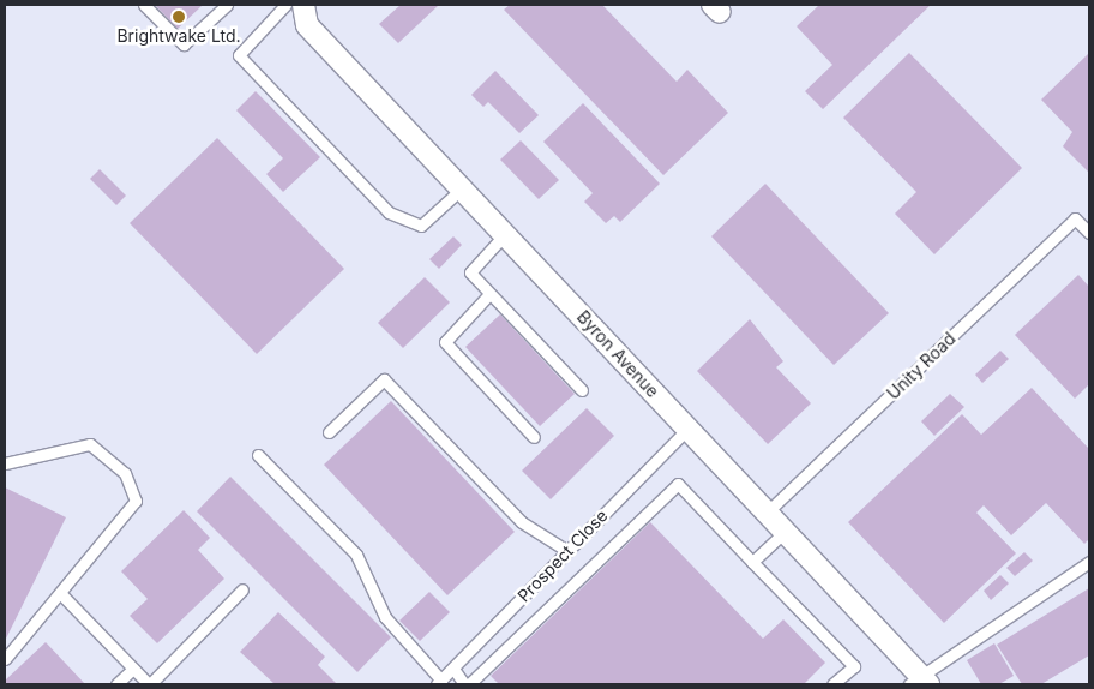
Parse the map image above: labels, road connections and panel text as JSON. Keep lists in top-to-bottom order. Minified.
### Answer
{"streets":{"street":["Byron Avenue"],"lane":["Unity Road","Prospect Close"]},"crossings":[["Byron Avenue","Unity Road"],["Byron Avenue","Prospect Close"]],"places":["Brightwake Ltd."]}
